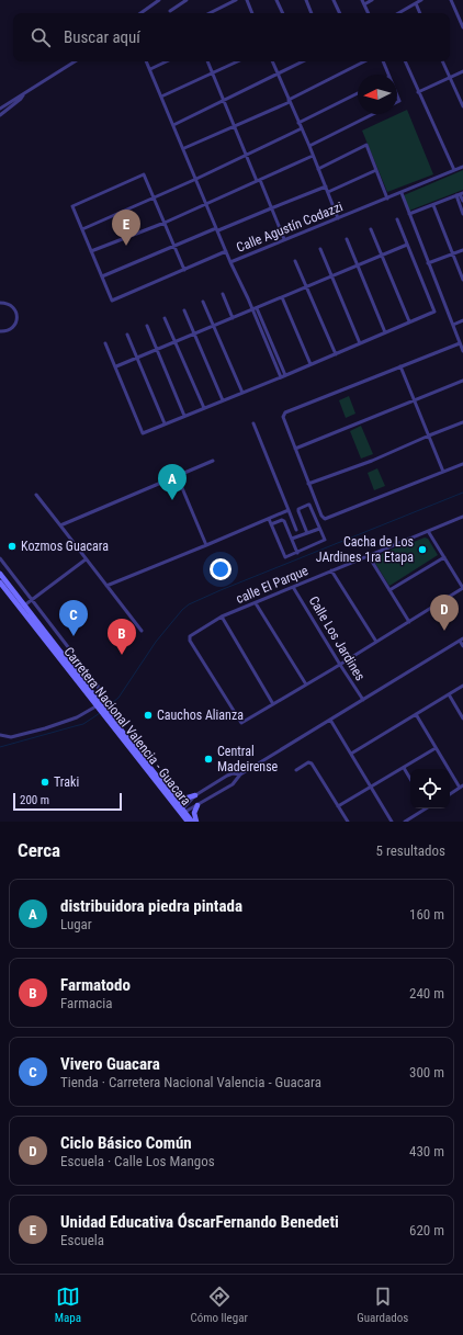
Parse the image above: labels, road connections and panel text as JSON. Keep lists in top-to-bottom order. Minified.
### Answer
{"streets":{"main road":["Carretera Nacional Valencia - Guacara"],"street":["Calle Agustín Codazzi","calle El Parque","Calle Los Jardines"]},"crossings":[["calle El Parque","Calle Los Jardines"]],"places":["Kozmos Guacara","Cacha de Los JArdines 1ra Etapa","Cauchos Alianza","Central Madeirense","Traki"],"scale_bar":"200 m","north":"left","page":{"search":"Buscar aquí","pins":["E","A","D","C","B"],"scale":"200 m","heading":["Cerca","5 resultados"],"list":[{"mark":"A","name":"distribuidora piedra pintada","note":"Lugar","value":"160 m"},{"mark":"B","name":"Farmatodo","note":"Farmacia","value":"240 m"},{"mark":"C","name":"Vivero Guacara","note":"Tienda · Carretera Nacional Valencia - Guacara","value":"300 m"},{"mark":"D","name":"Ciclo Básico Común","note":"Escuela · Calle Los Mangos","value":"430 m"},{"mark":"E","name":"Unidad Educativa ÓscarFernando Benedeti","note":"Escuela","value":"620 m"}],"nav":["Mapa","Cómo llegar","Guardados"]}}
